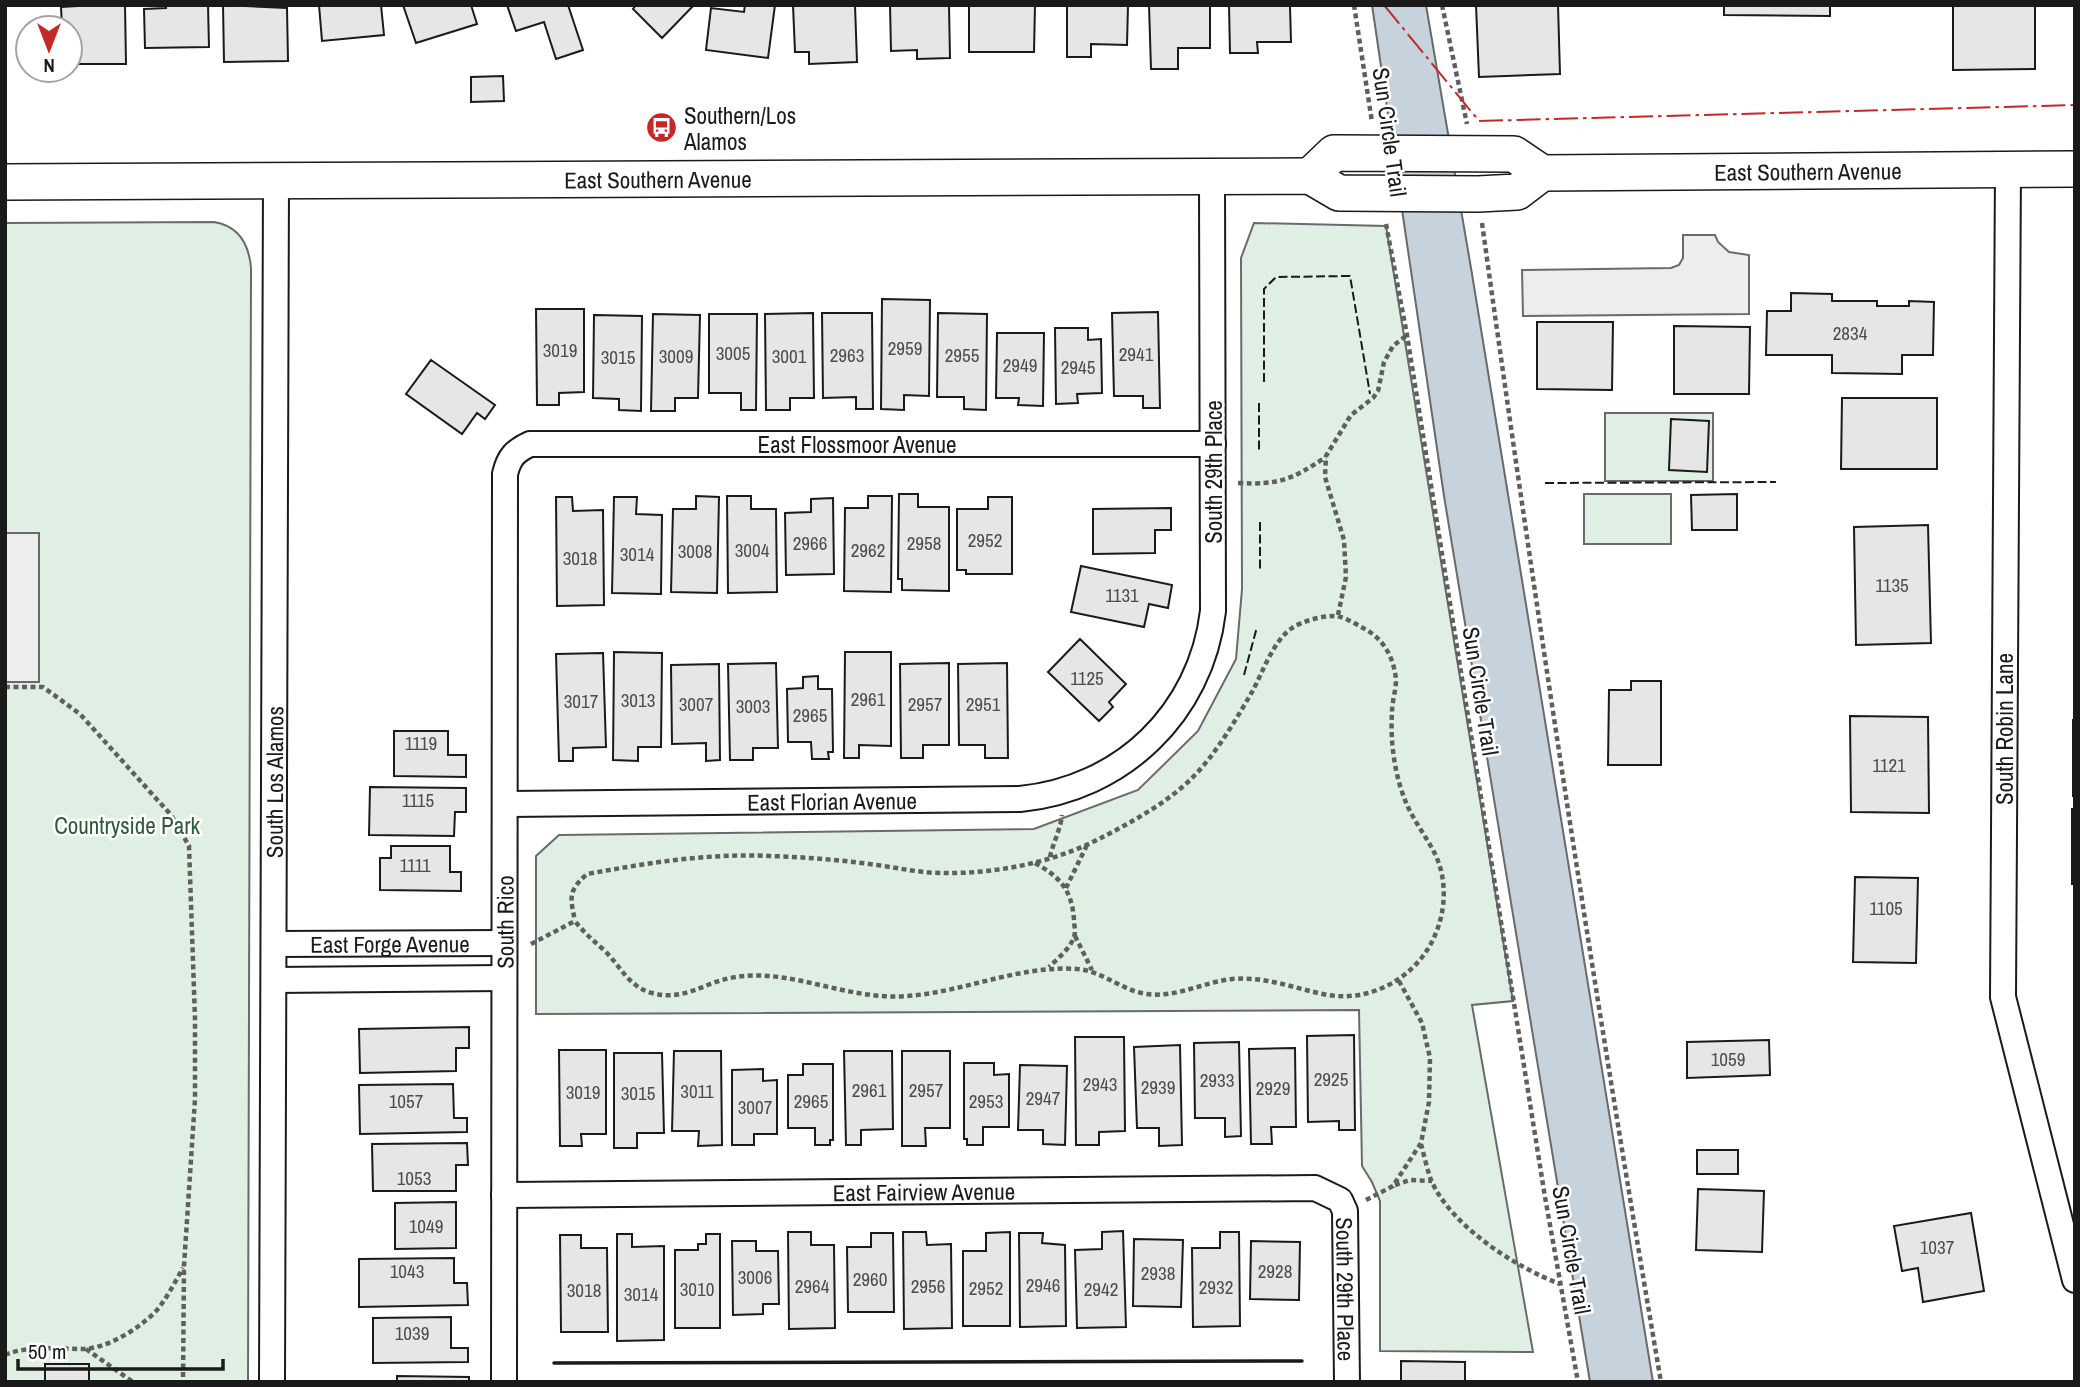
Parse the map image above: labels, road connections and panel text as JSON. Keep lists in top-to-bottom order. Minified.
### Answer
{"streets":{"main road":["East Southern Avenue"],"street":["East Flossmoor Avenue","South 29th Place","South Robin Lane","South Los Alamos","East Florian Avenue","South Rico","East Forge Avenue","East Fairview Avenue"],"path":["Sun Circle Trail"]},"crossings":[["Sun Circle Trail","East Southern Avenue"],["East Southern Avenue","South 29th Place"],["East Southern Avenue","South Robin Lane"],["East Southern Avenue","South Los Alamos"],["East Flossmoor Avenue","South 29th Place"],["East Flossmoor Avenue","South Rico"],["South 29th Place","East Florian Avenue"],["South 29th Place","East Fairview Avenue"],["South Los Alamos","East Forge Avenue"],["East Florian Avenue","South Rico"],["South Rico","East Forge Avenue"],["South Rico","East Fairview Avenue"]],"parks":["Countryside Park"],"places":{"bus stop":["Southern/Los Alamos"]},"house_numbers":["2834","2959","3019","3005","2941","2963","2955","3009","3001","3015","2949","2945","2952","2966","2958","3004","2962","3008","3014","3018","1135","1131","1125","2961","3013","3017","3007","2957","2951","3003","2965","1119","1121","1115","1111","1105","1059","2925","2933","2943","2939","2929","2961","2957","3011","3019","3015","2947","1057","2965","2953","3007","1053","1049","1037","1043","2928","2938","3006","2960","2946","2964","2956","2932","2952","3010","2942","3018","3014","1039"],"scale_bar":"50 m","north":"bottom"}
